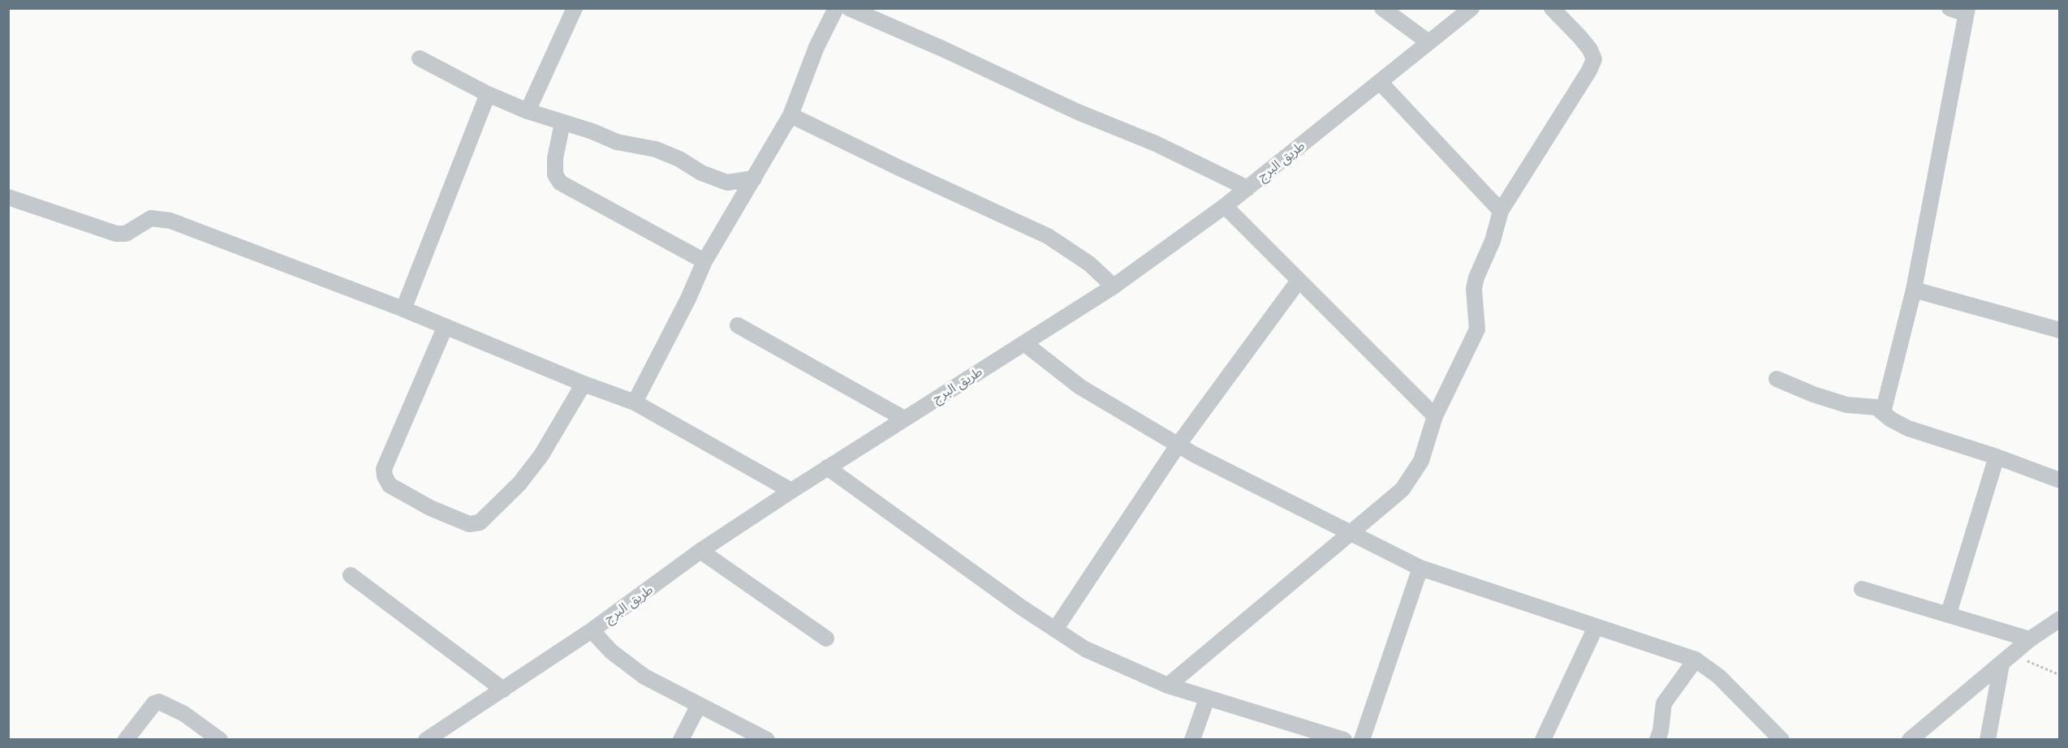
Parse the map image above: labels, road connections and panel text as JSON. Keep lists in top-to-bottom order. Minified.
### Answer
{"streets":{"street":["طريق البرج"]}}
